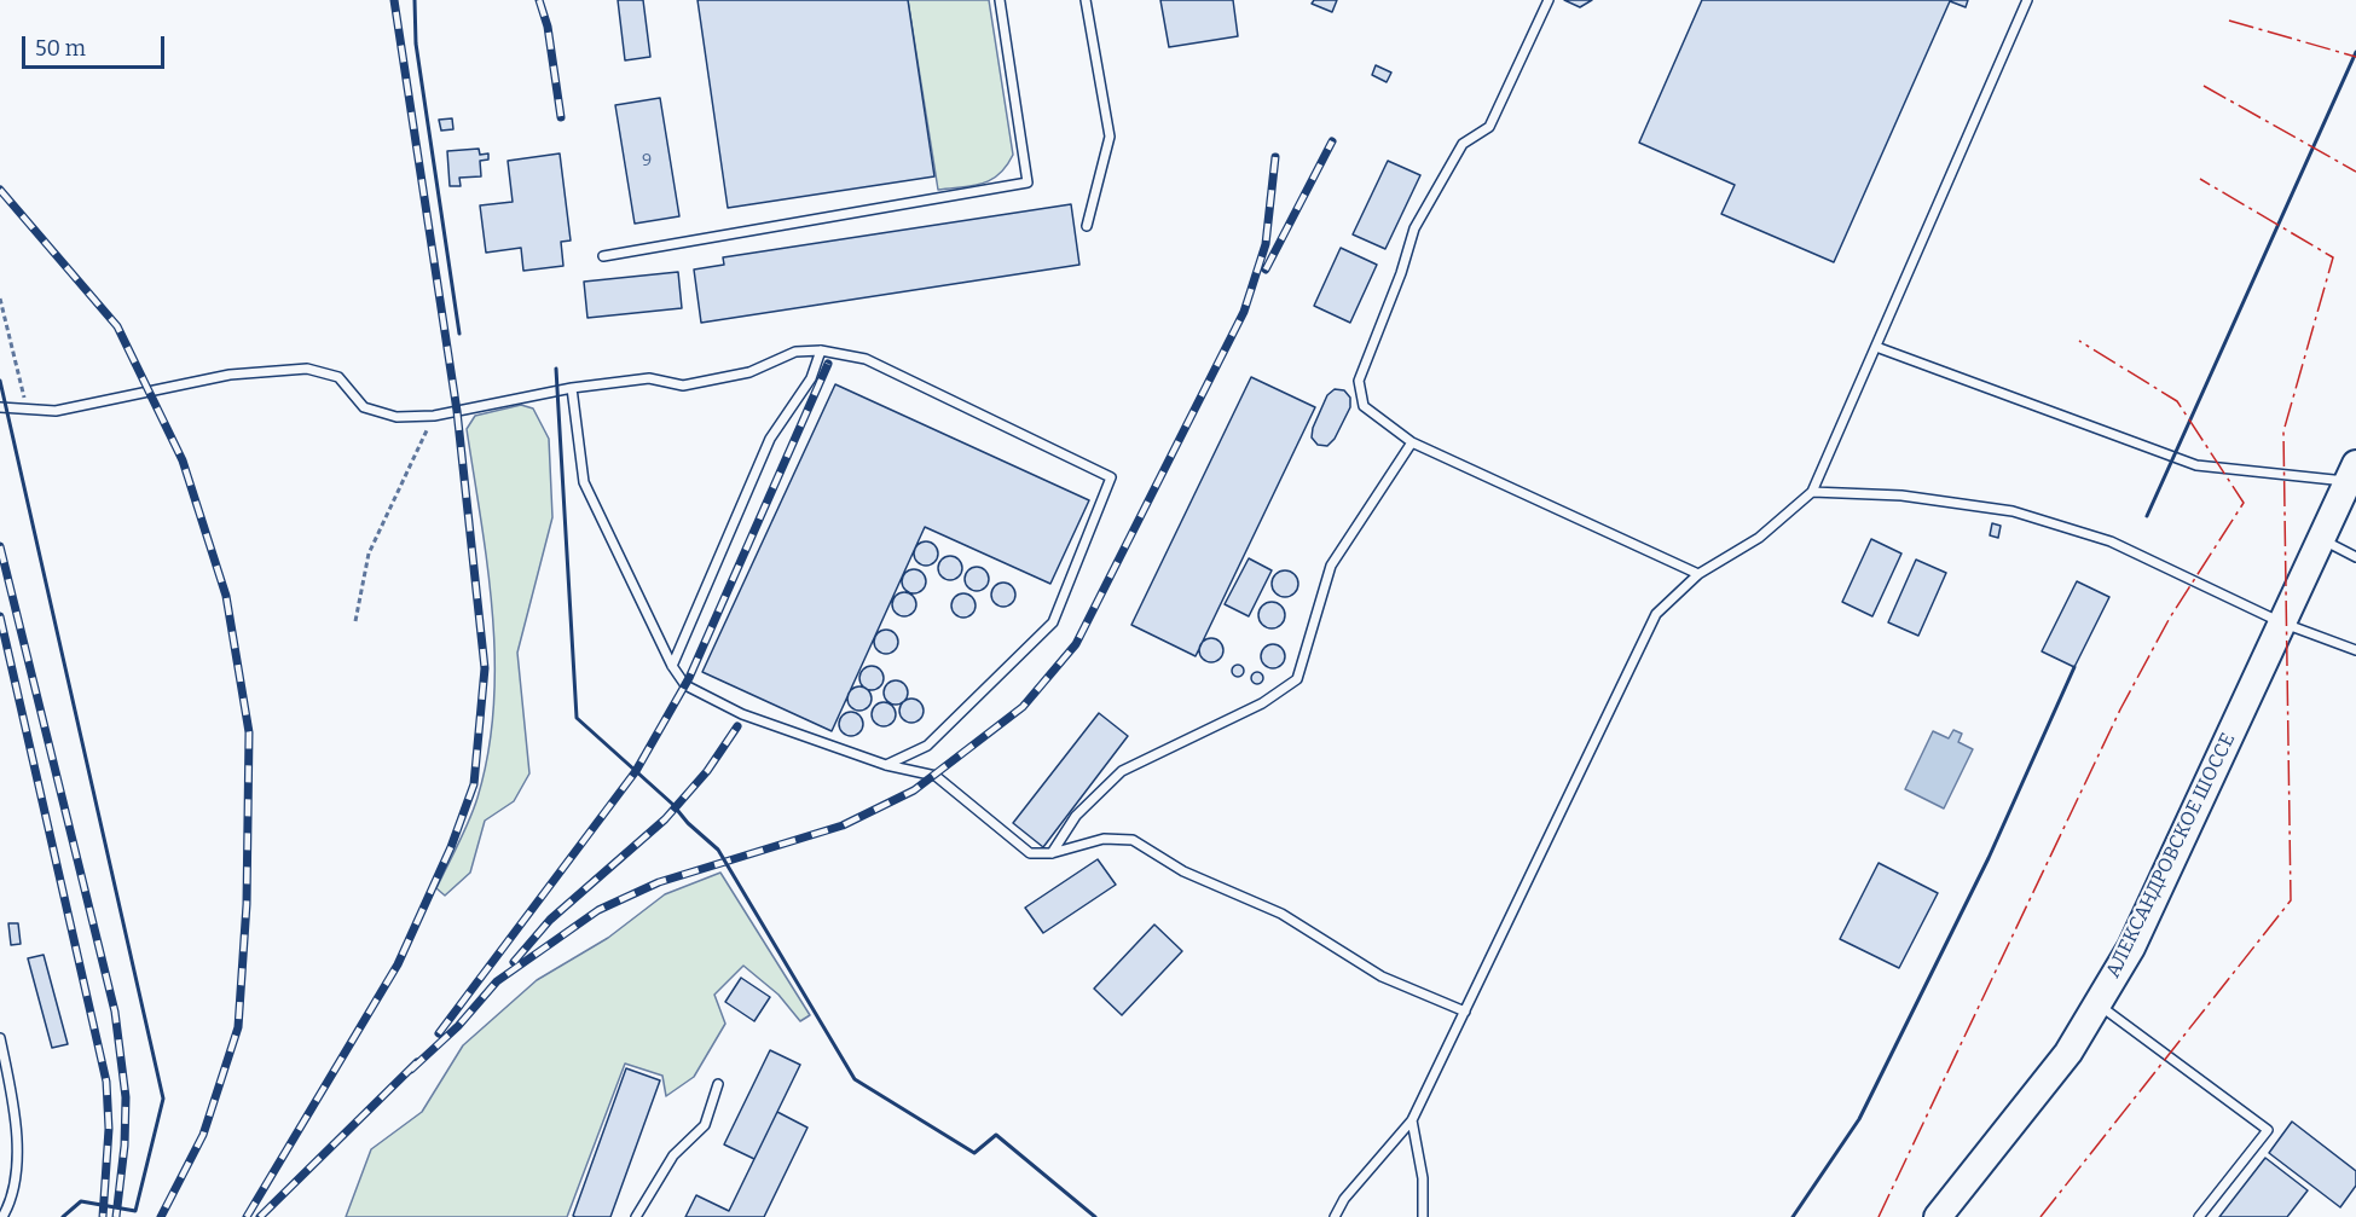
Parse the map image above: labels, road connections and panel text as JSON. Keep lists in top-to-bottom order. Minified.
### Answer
{"streets":{"main road":["АЛЕКСАНДРОВСКОЕ ШОССЕ"]},"house_numbers":["9"],"scale_bar":"50 m"}
